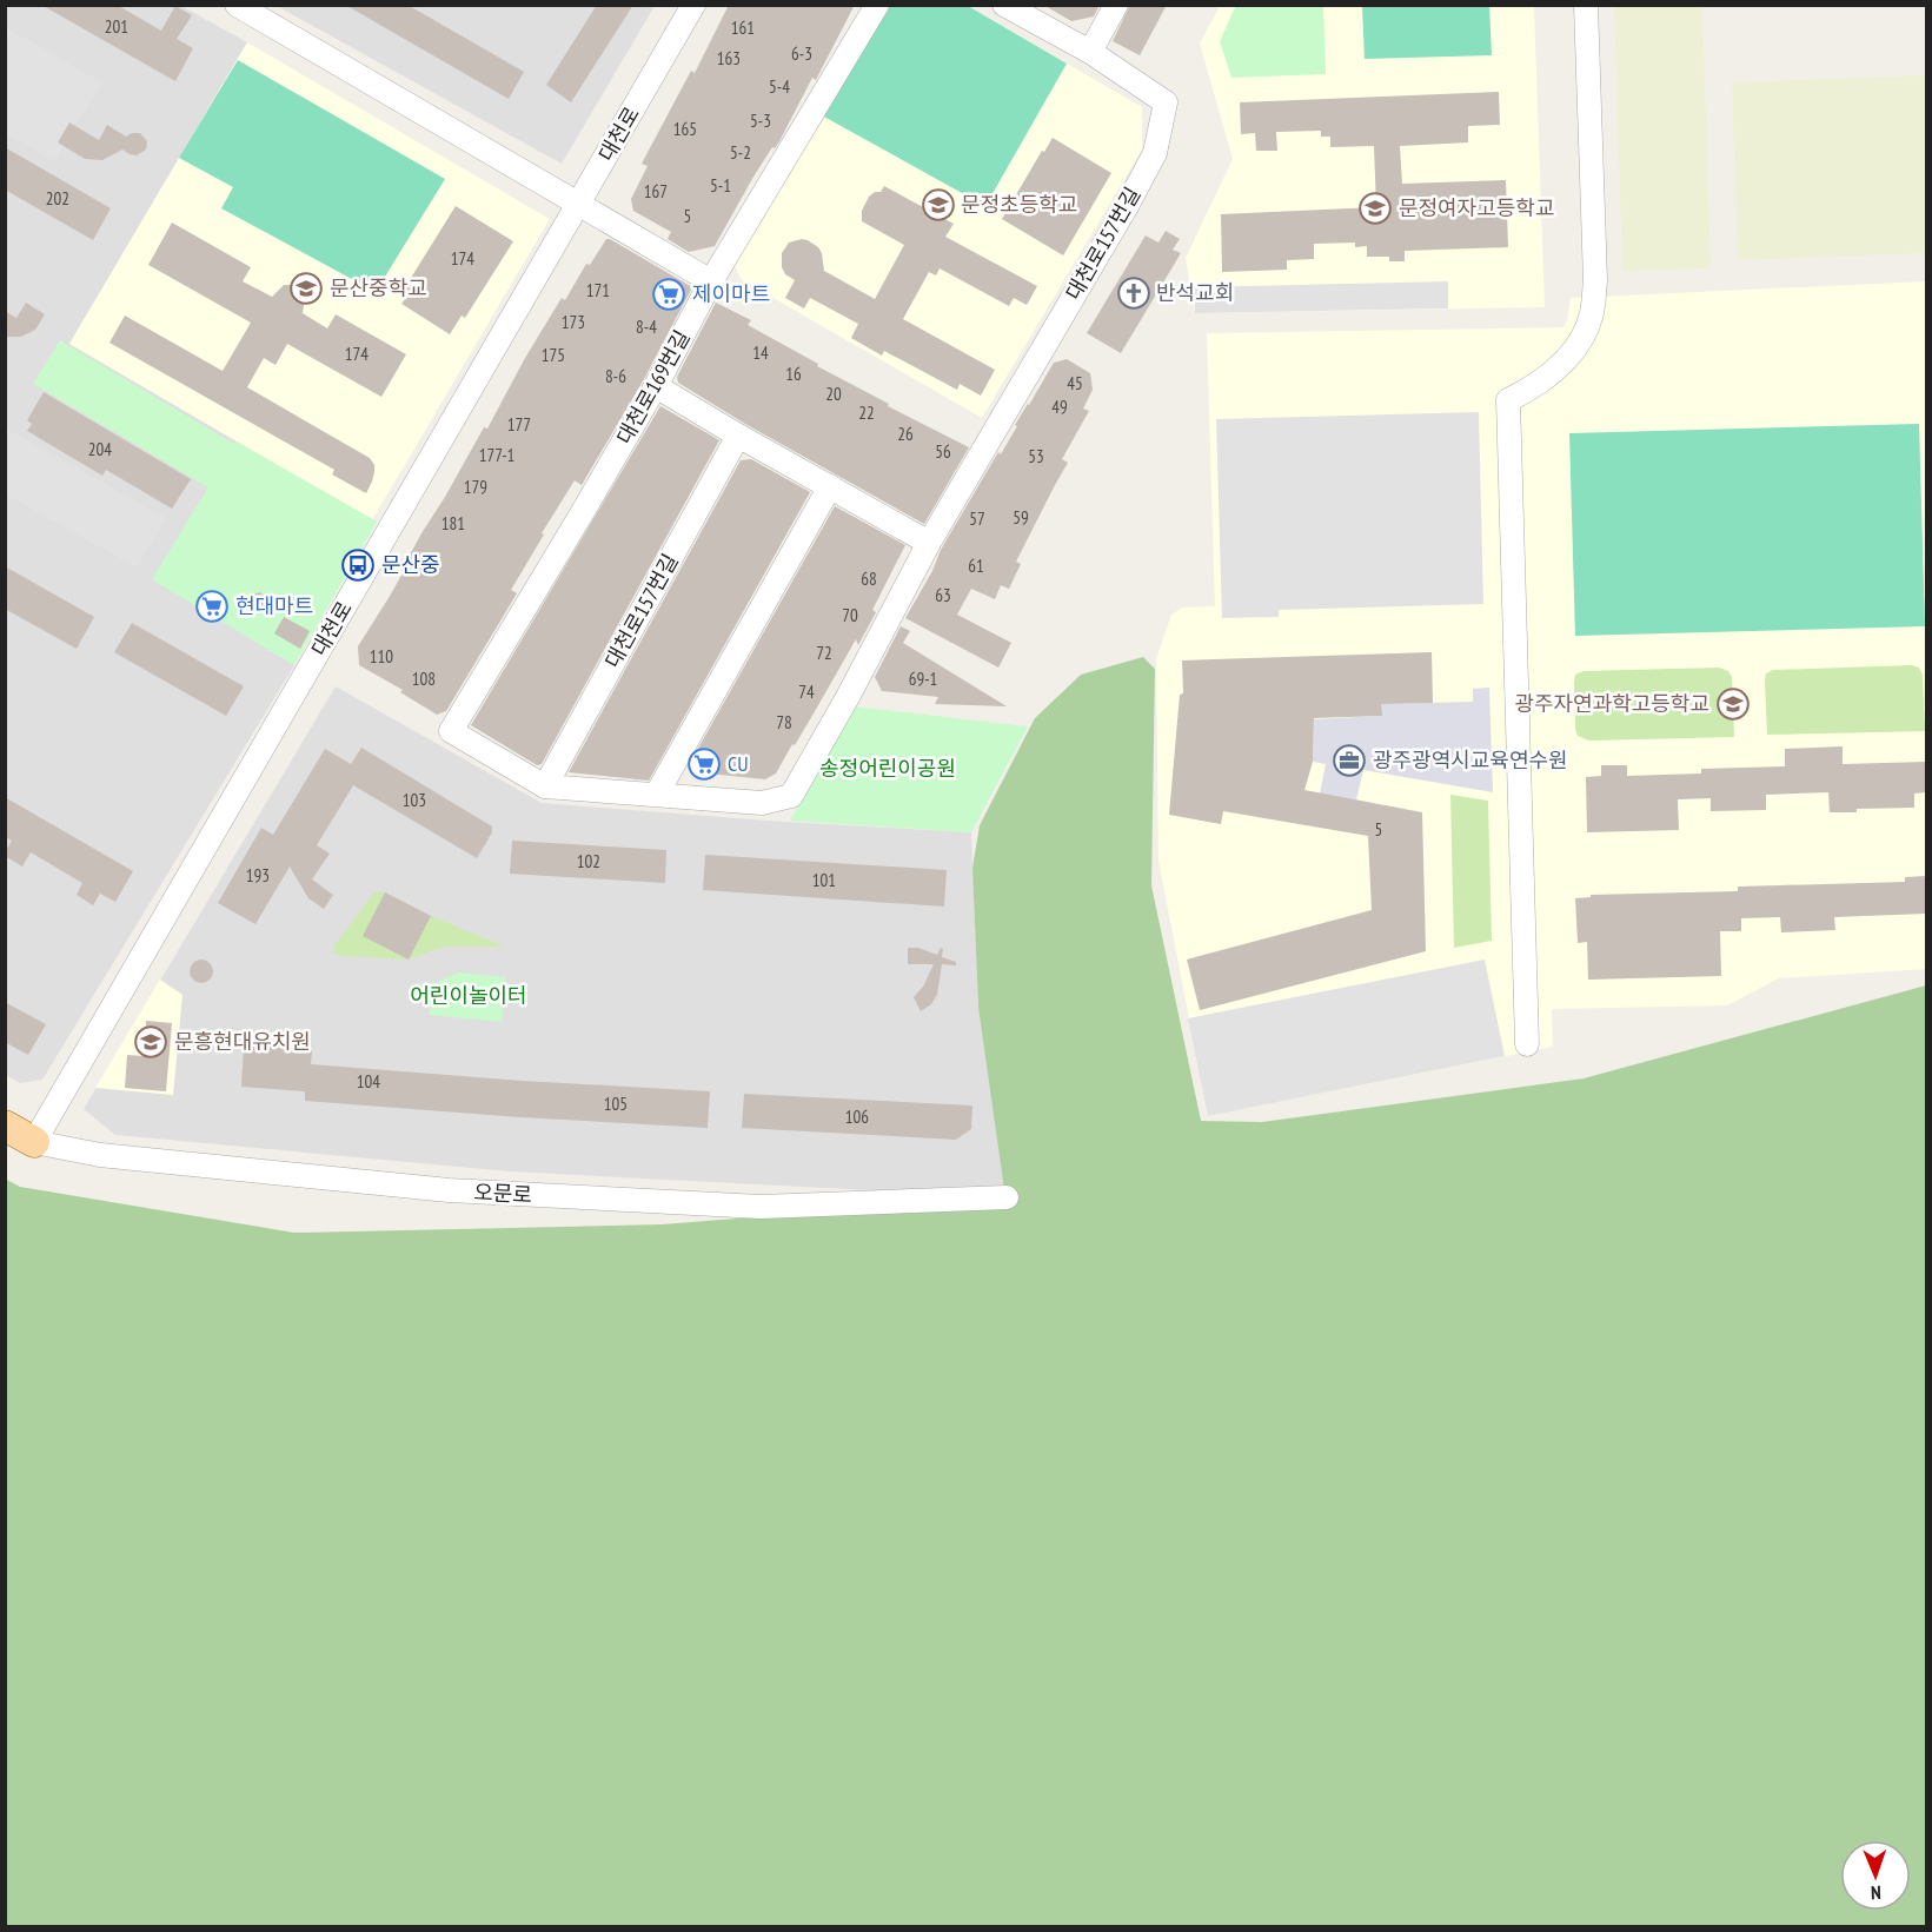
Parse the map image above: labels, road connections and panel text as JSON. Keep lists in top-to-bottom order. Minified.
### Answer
{"streets":{"main road":["오문로"],"street":["대천로","대천로157번길","대천로169번길"]},"crossings":[["대천로","오문로"],["대천로157번길","대천로169번길"]],"parks":["송정어린이공원","어린이놀이터"],"places":{"school or university":["문정초등학교","문정여자고등학교","문산중학교","광주자연과학고등학교","문흥현대유치원"],"church":["반석교회"],"supermarket":["제이마트","현대마트","CU"],"bus stop":["문산중"],"office":["광주광역시교육연수원"]},"house_numbers":["201","161","6-3","163","5-4","5-3","165","5-2","5-1","167","202","5","174","171","173","8-4","14","174","175","16","8-6","45","20","49","22","177","26","204","56","177-1","53","179","59","57","181","61","68","63","70","72","110","108","69-1","74","78","103","5","102","193","101","104","105","106"],"north":"bottom"}
